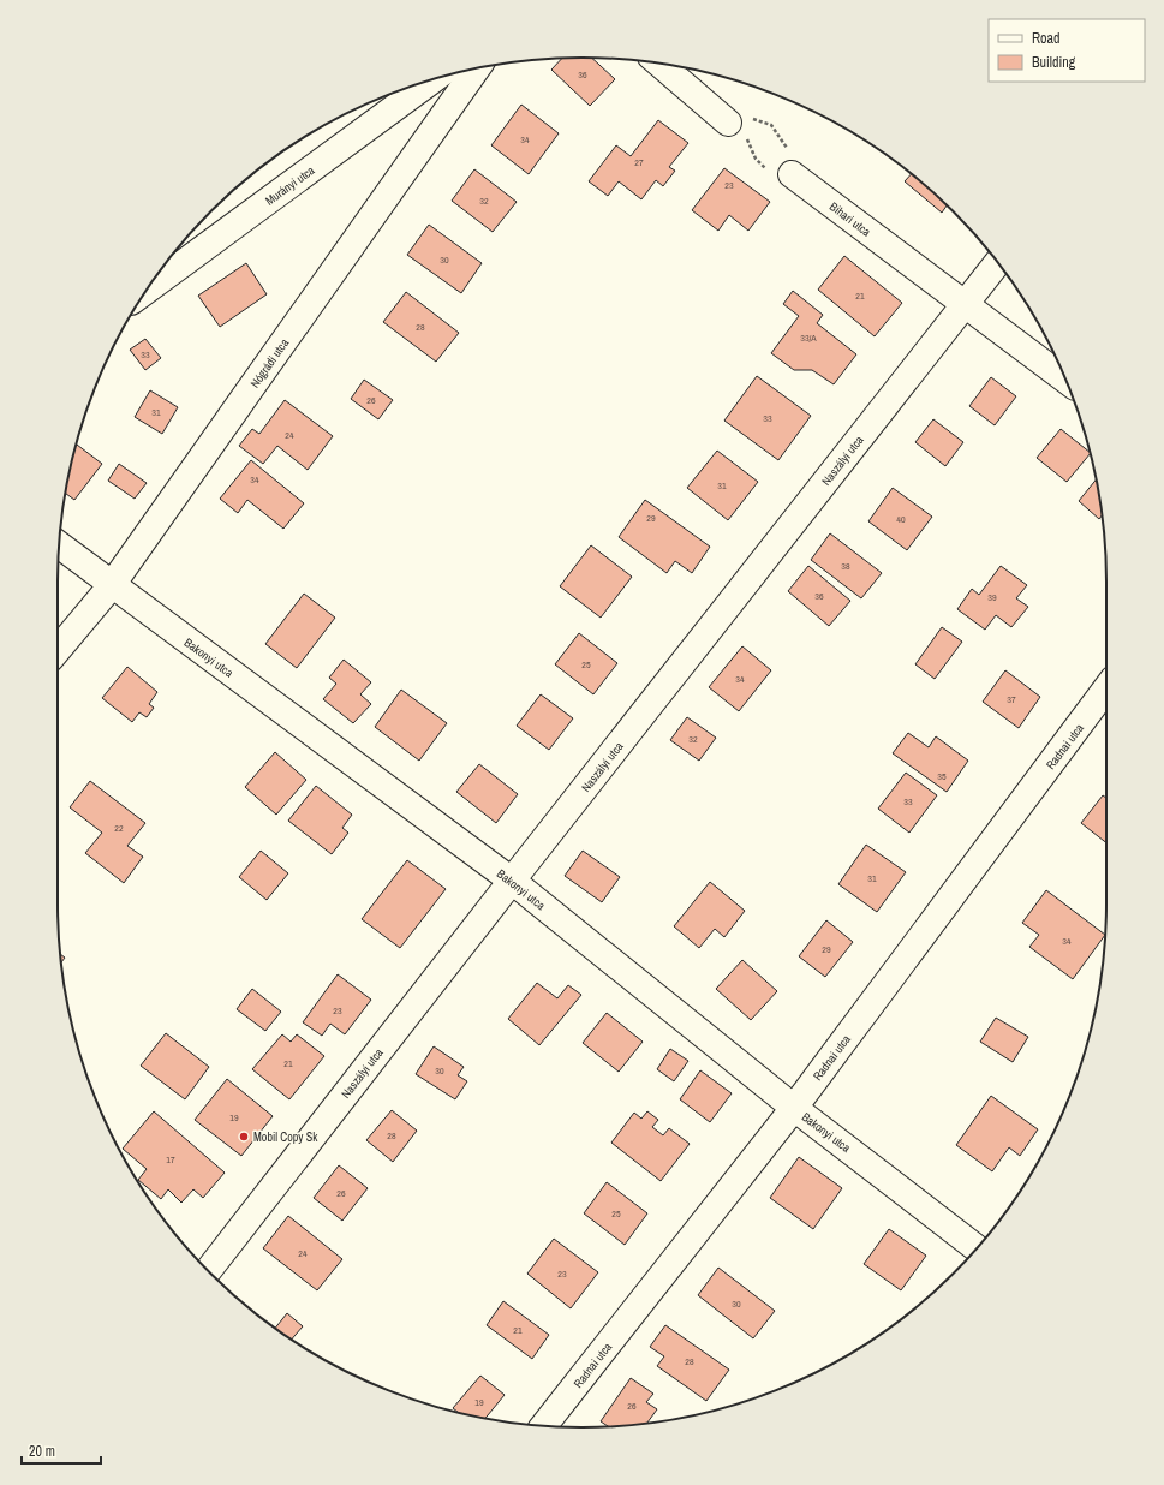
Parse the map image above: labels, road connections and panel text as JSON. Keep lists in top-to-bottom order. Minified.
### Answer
{"streets":{"street":["Murányi utca","Bihari utca","Nógrádi utca","Naszályi utca","Bakonyi utca","Radnai utca"]},"crossings":[["Bihari utca","Naszályi utca"],["Nógrádi utca","Bakonyi utca"],["Naszályi utca","Bakonyi utca"],["Bakonyi utca","Radnai utca"]],"places":["Mobil Copy Sk"],"house_numbers":["36","34","27","23","32","30","21","28","33/A","33","26","31","33","24","34","31","29","40","38","36","39","25","34","37","32","35","33","22","31","34","29","23","21","30","19","28","17","26","25","24","23","30","21","28","19","26"],"legend":["Road","Building"],"scale_bar":"20 m"}
